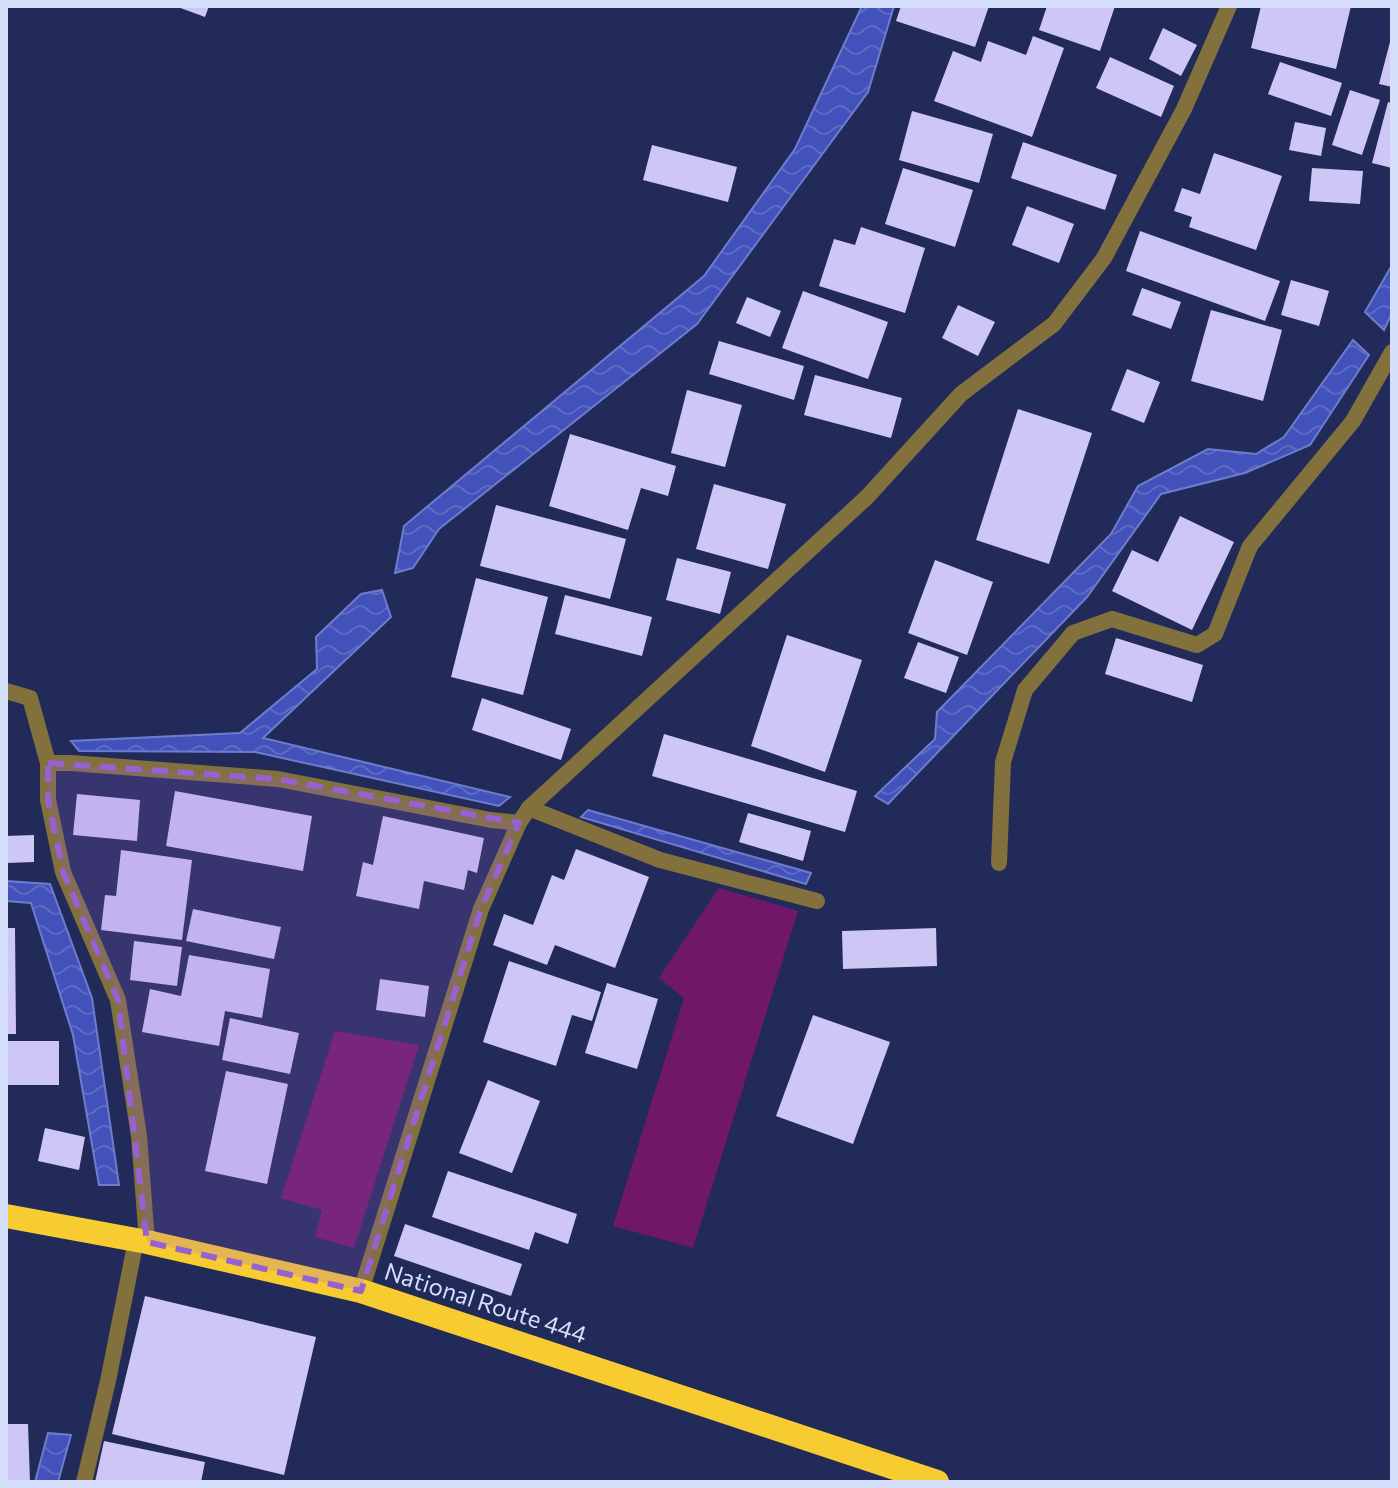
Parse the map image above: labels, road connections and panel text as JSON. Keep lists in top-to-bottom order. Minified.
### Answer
{"streets":{"highway":["National Route 444"]}}
